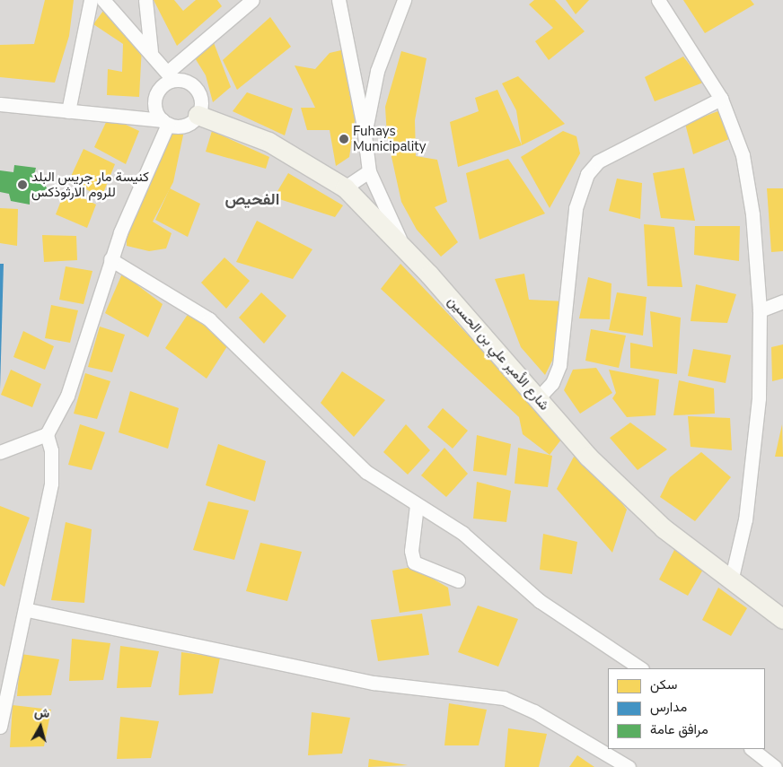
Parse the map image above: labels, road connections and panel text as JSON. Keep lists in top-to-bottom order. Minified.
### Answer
{"streets":{"street":["شارع الأمير علي بن الحسين"]},"districts":["الفحيص"],"places":["Fuhays Municipality","كنيسة مار جريس البلد للروم الارثوذكس"],"legend":["سكن","مدارس","مرافق عامة"],"north":"top"}
